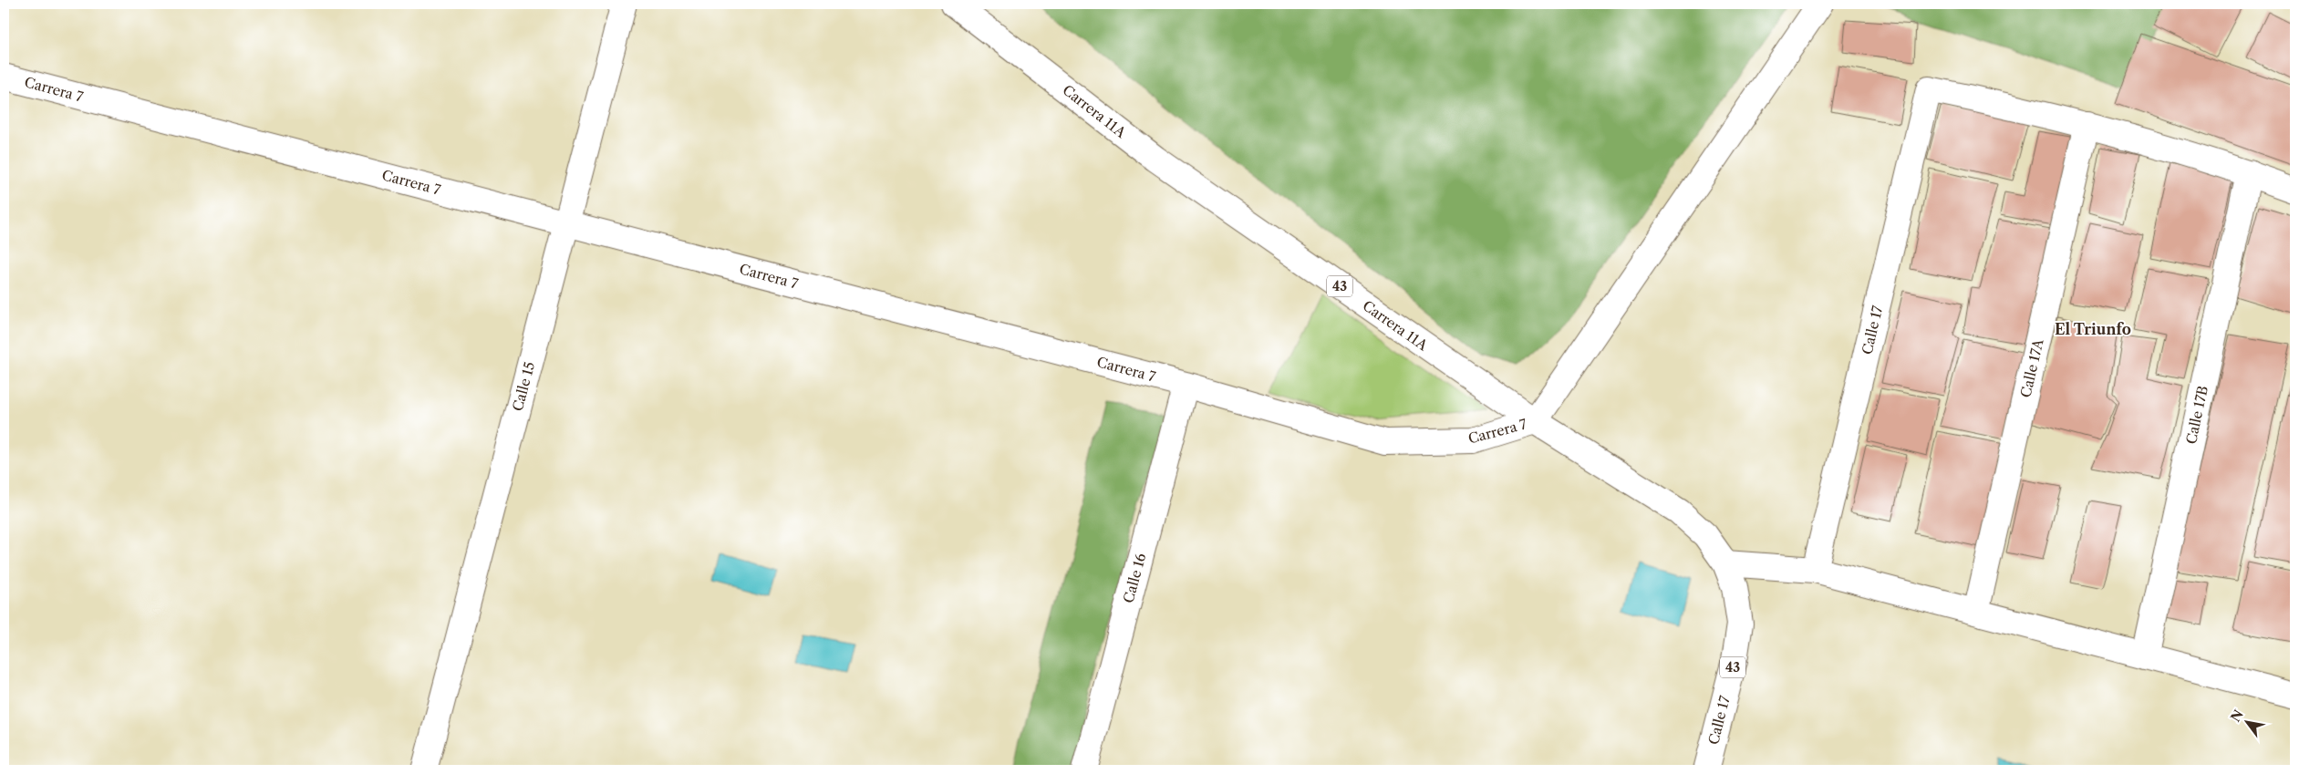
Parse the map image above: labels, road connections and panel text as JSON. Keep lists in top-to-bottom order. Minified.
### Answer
{"streets":{"main road":["Carrera 7","Carrera 11A","43","Calle 17","Calle 17A","Calle 15","Calle 17B","Calle 16"]},"crossings":[["Carrera 7","Carrera 11A"],["Carrera 7","Calle 15"],["Carrera 7","Calle 16"],["Carrera 11A","Calle 17"],["Calle 17","Calle 17A"]],"districts":["El Triunfo"],"north":"top left"}
